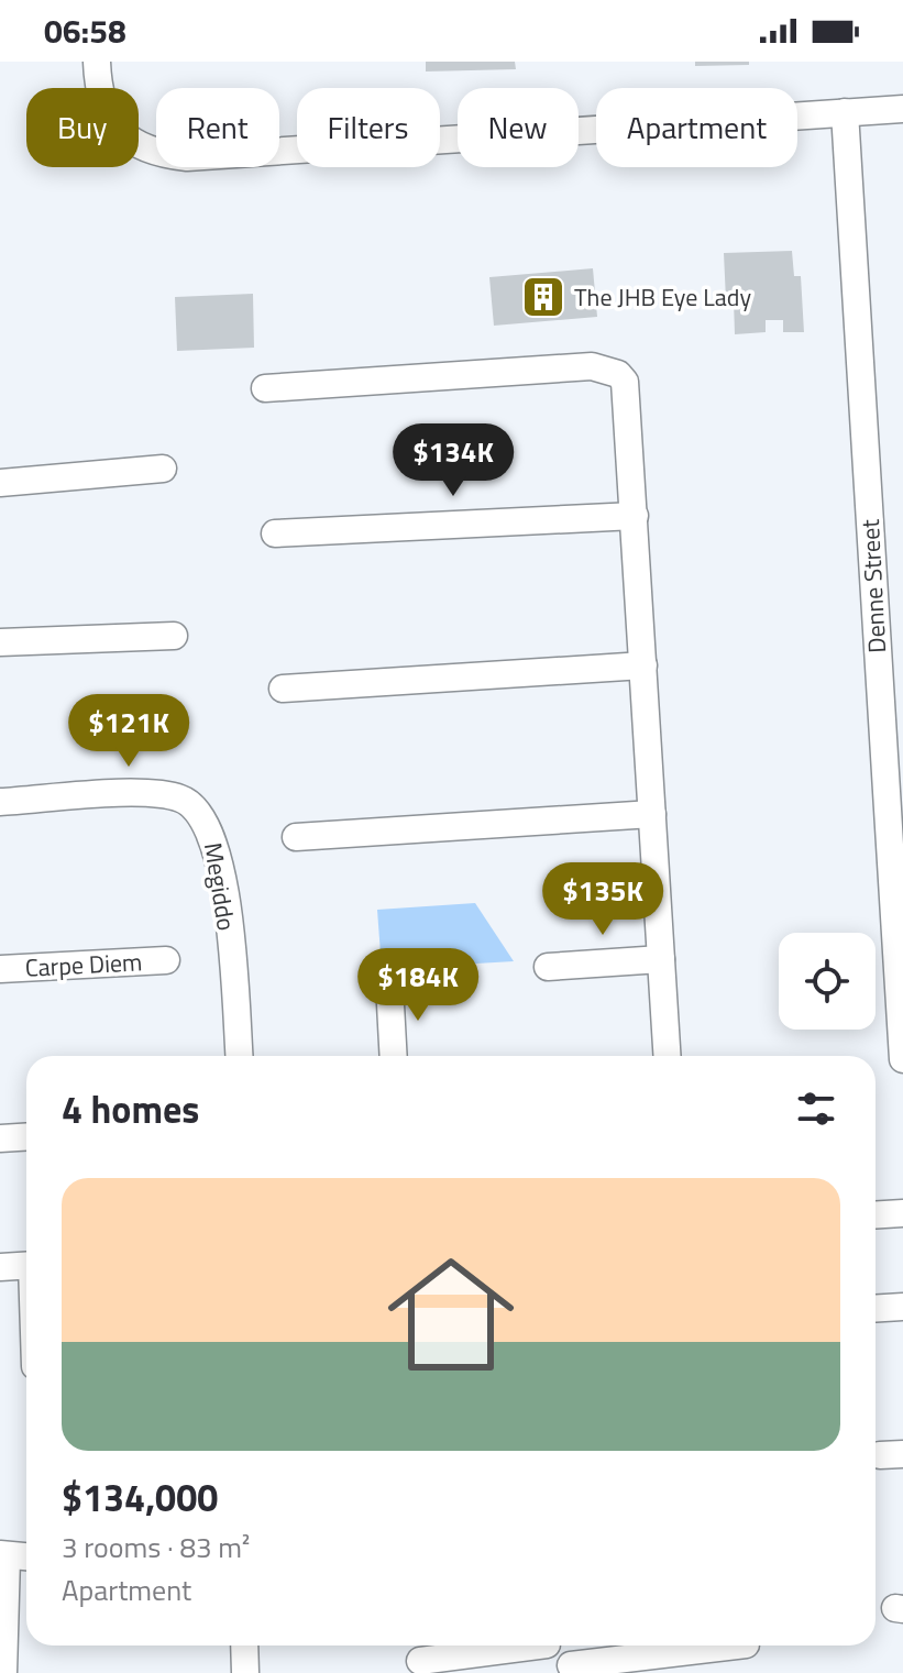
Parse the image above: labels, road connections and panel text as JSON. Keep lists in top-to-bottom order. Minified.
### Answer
{"streets":{"street":["Denne Street","Megiddo","Carpe Diem"]},"places":{"building":["The JHB Eye Lady"]},"page":{"status":"06:58","chip":["Buy","Rent","Filters","New","Apartment"],"price":["$134K","$121K","$135K","$184K"],"heading":"4 homes","list":[{"name":"$134,000","note":"3 rooms · 83 m² · Apartment"}]}}
